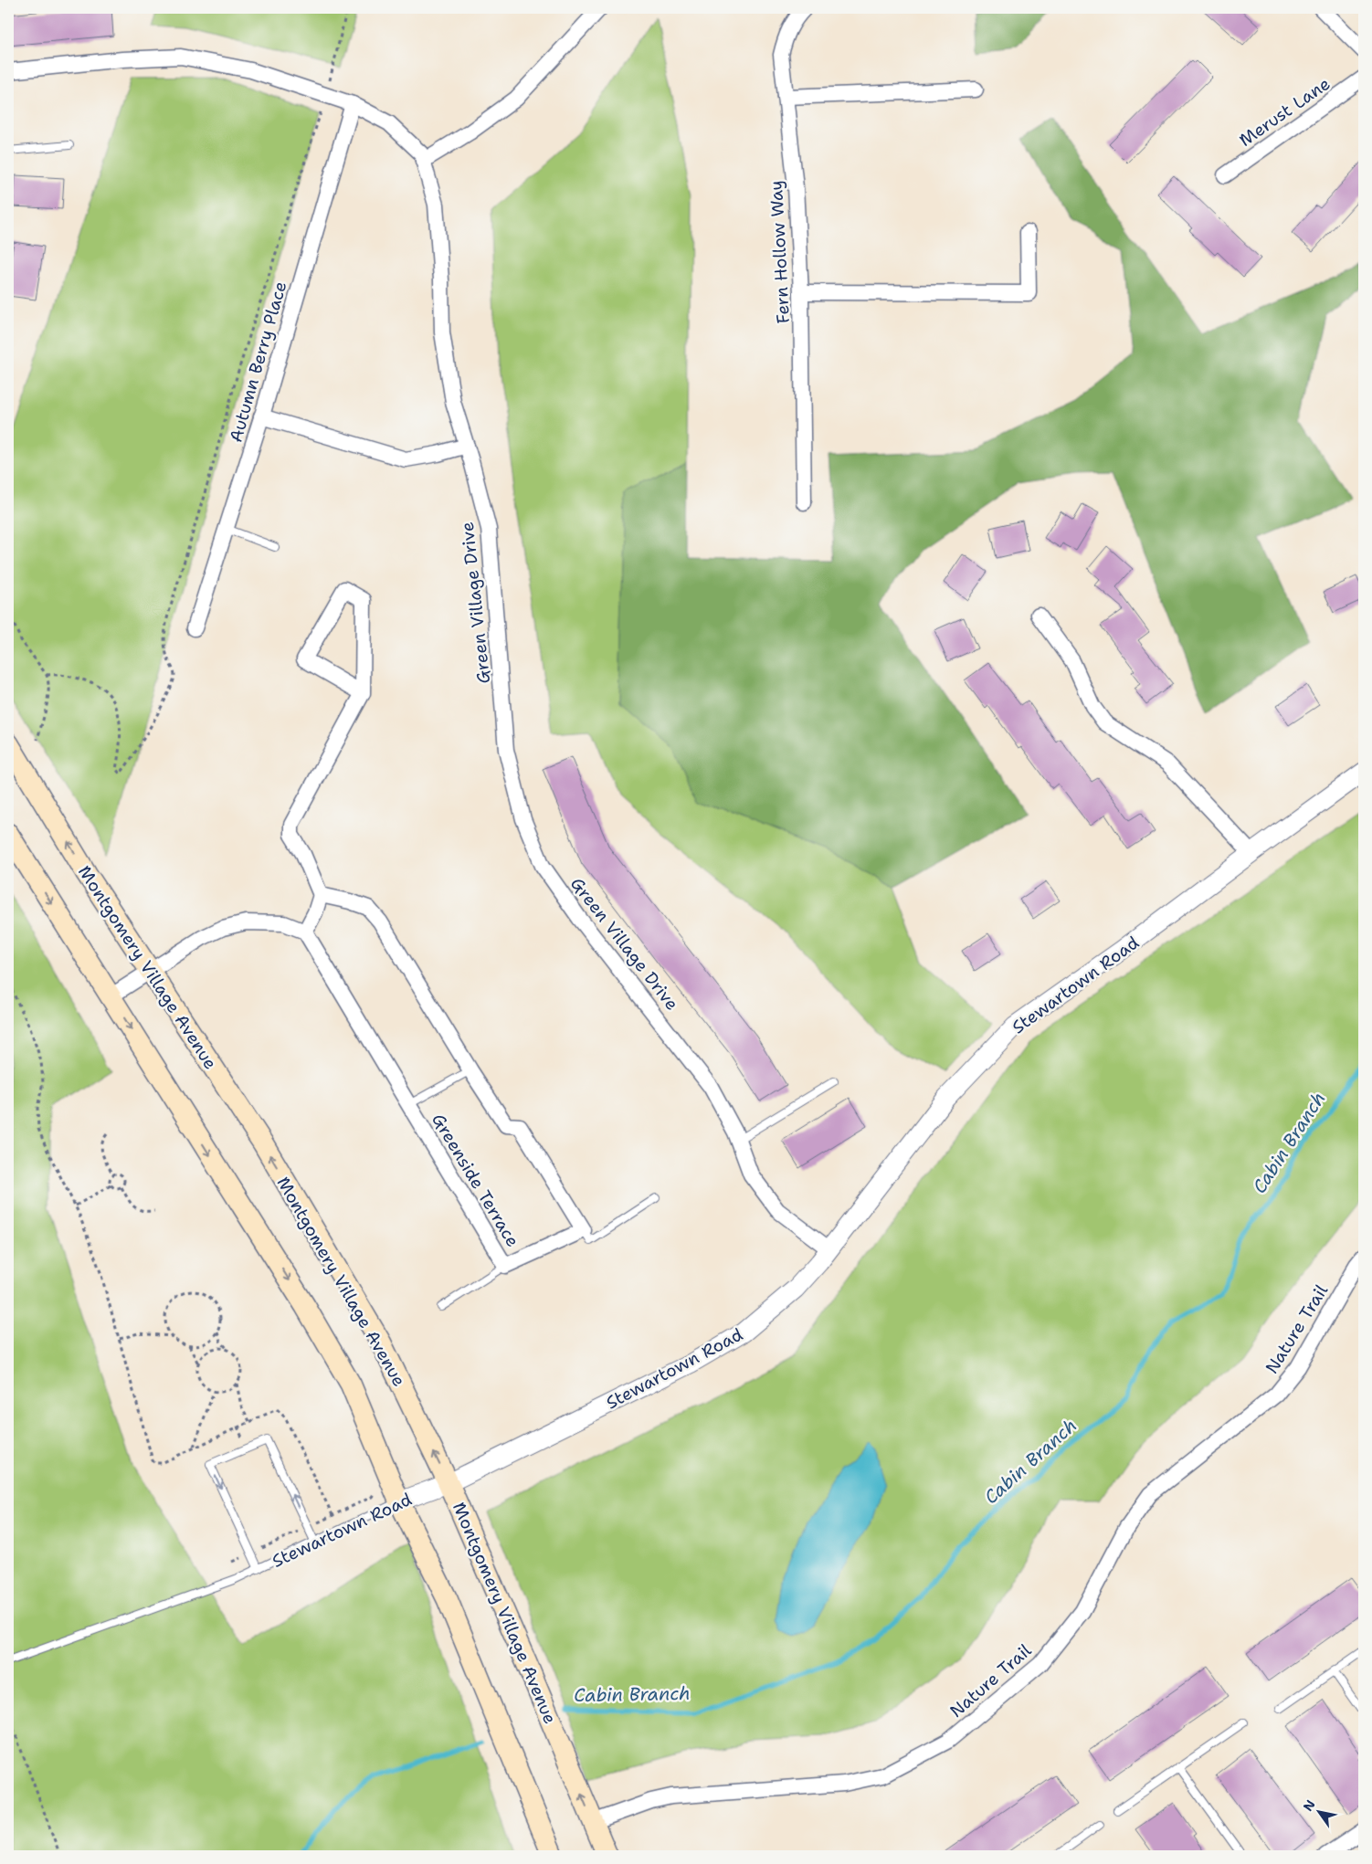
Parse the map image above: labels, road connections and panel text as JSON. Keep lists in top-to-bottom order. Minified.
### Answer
{"streets":{"main road":["Montgomery Village Avenue"],"street":["Merust Lane","Fern Hollow Way","Autumn Berry Place","Green Village Drive","Stewartown Road","Greenside Terrace","Nature Trail"]},"crossings":[["Autumn Berry Place","Green Village Drive"],["Green Village Drive","Stewartown Road"],["Montgomery Village Avenue","Stewartown Road"],["Montgomery Village Avenue","Nature Trail"]],"water":["Cabin Branch"],"north":"top left"}
